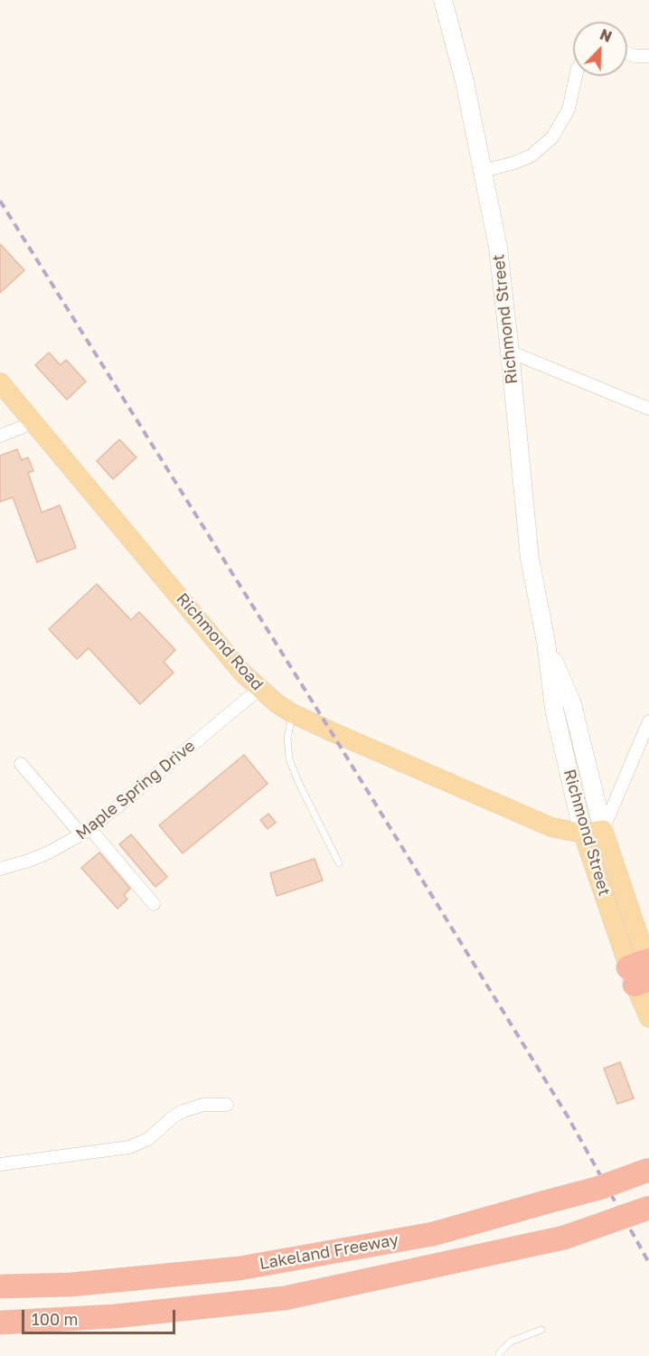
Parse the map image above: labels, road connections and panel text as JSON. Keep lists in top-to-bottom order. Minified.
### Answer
{"streets":{"highway":["Lakeland Freeway"],"main road":["Richmond Street","Richmond Road"],"street":["Maple Spring Drive"]},"crossings":[["Richmond Street","Richmond Road"],["Richmond Road","Maple Spring Drive"]],"scale_bar":"100 m","north":"top right"}
